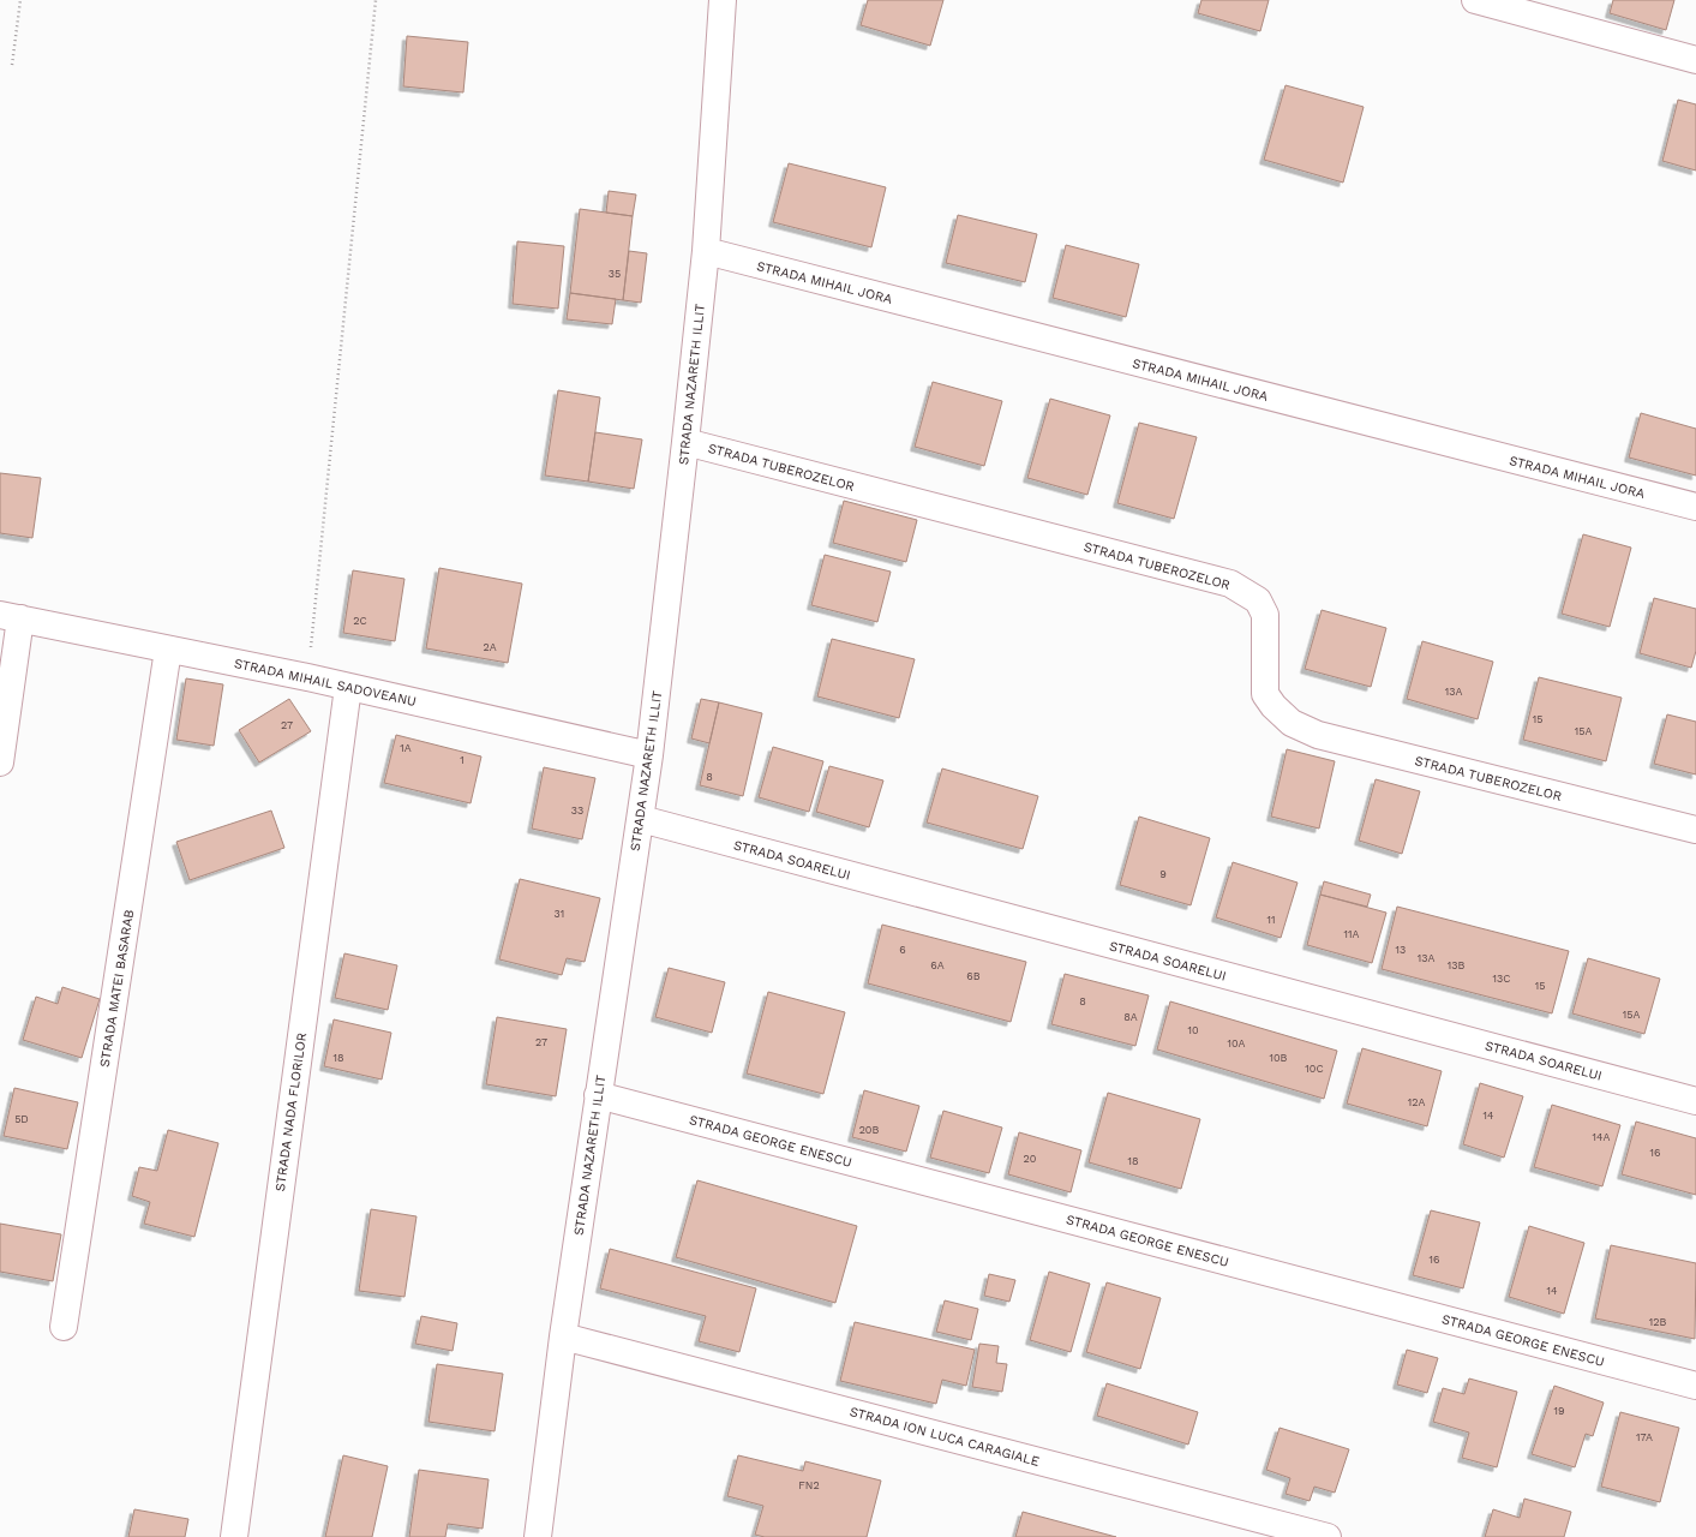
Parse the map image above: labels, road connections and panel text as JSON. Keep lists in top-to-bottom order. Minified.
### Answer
{"streets":{"street":["STRADA MIHAIL JORA","STRADA NAZARETH ILLIT","STRADA TUBEROZELOR","STRADA MIHAIL SADOVEANU","STRADA SOARELUI","STRADA MATEI BASARAB","STRADA NADA FLORILOR","STRADA GEORGE ENESCU","STRADA ION LUCA CARAGIALE"]},"crossings":[["STRADA MIHAIL JORA","STRADA NAZARETH ILLIT"],["STRADA NAZARETH ILLIT","STRADA TUBEROZELOR"],["STRADA NAZARETH ILLIT","STRADA MIHAIL SADOVEANU"],["STRADA NAZARETH ILLIT","STRADA SOARELUI"],["STRADA NAZARETH ILLIT","STRADA GEORGE ENESCU"],["STRADA NAZARETH ILLIT","STRADA ION LUCA CARAGIALE"],["STRADA MIHAIL SADOVEANU","STRADA MATEI BASARAB"],["STRADA MIHAIL SADOVEANU","STRADA NADA FLORILOR"]],"house_numbers":["35","2C","2A","13A","15","27","15A","1A","1","8","33","9","31","11","11A","6","13","13A","6A","13B","6B","13C","15","8","15A","8A","10","27","10A","18","10B","10C","12A","14","5D","20B","14A","16","20","18","16","14","12B","19","17A","FN2"]}
